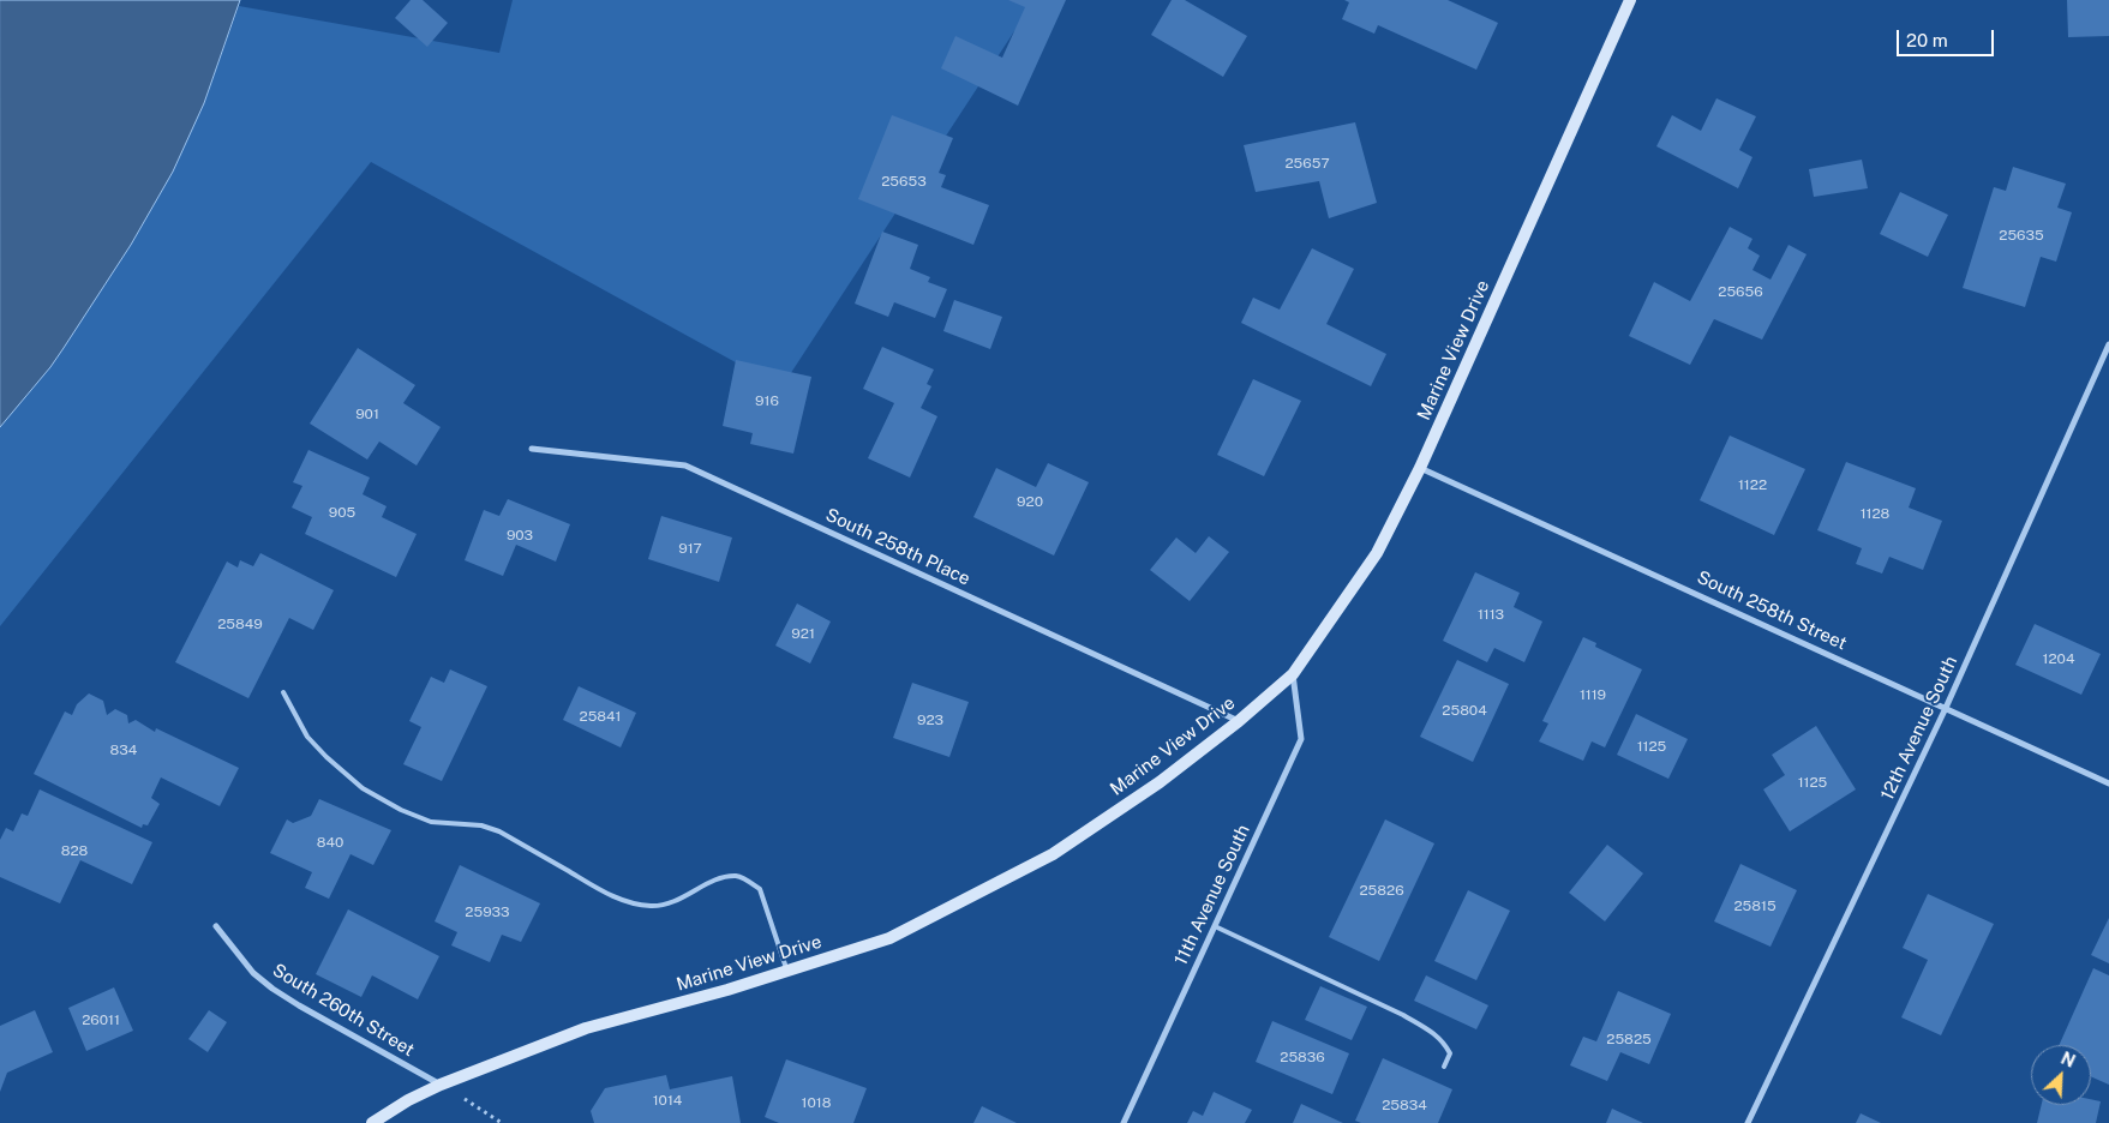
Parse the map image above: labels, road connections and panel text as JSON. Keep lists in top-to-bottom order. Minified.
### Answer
{"streets":{"main road":["Marine View Drive"],"street":["South 258th Place","South 258th Street","12th Avenue South","11th Avenue South","South 260th Street"]},"crossings":[["Marine View Drive","South 258th Place"],["Marine View Drive","South 258th Street"],["Marine View Drive","11th Avenue South"],["Marine View Drive","South 260th Street"],["South 258th Street","12th Avenue South"]],"house_numbers":["25657","25653","25635","25656","916","901","1122","920","905","1128","903","917","1113","25849","921","1204","1119","25804","25841","923","1125","834","1125","840","828","25826","25815","25933","26011","25825","25836","1014","1018","25834"],"scale_bar":"20 m","north":"top right"}
